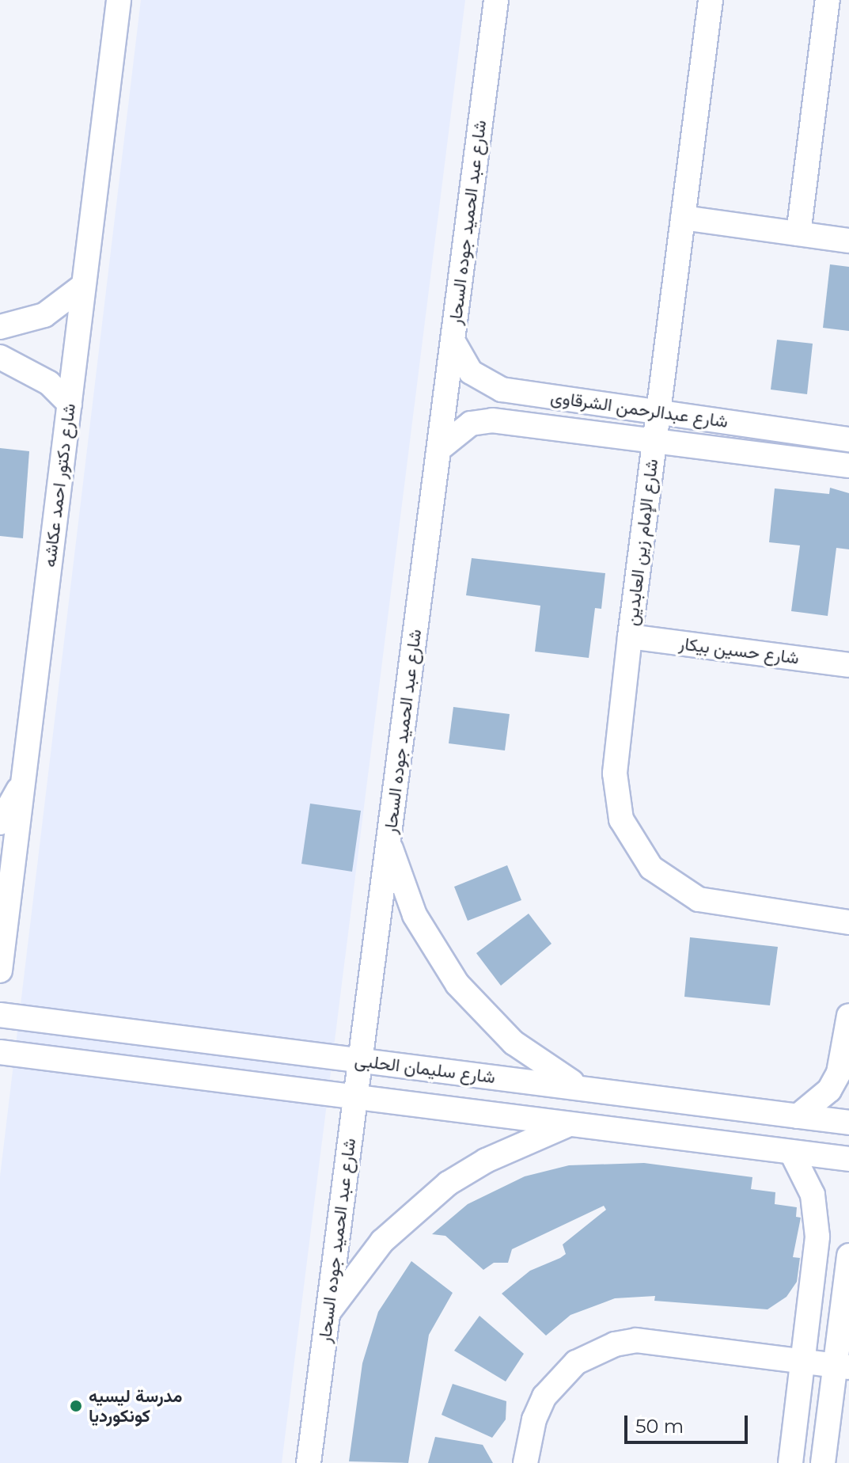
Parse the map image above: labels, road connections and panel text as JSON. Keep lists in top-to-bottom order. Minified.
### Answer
{"streets":{"street":["شارع عبد الحميد جوده السحار","شارع عبدالرحمن الشرقاوى","شارع دكتور احمد عكاشه","شارع الإمام زين العابدين","شارع حسين بيكار","شارع سليمان الحلبى"]},"crossings":[["شارع عبد الحميد جوده السحار","شارع عبدالرحمن الشرقاوى"],["شارع عبد الحميد جوده السحار","شارع سليمان الحلبى"],["شارع عبدالرحمن الشرقاوى","شارع الإمام زين العابدين"],["شارع الإمام زين العابدين","شارع حسين بيكار"]],"places":["مدرسة ليسيه كونكورديا"],"scale_bar":"50 m"}
